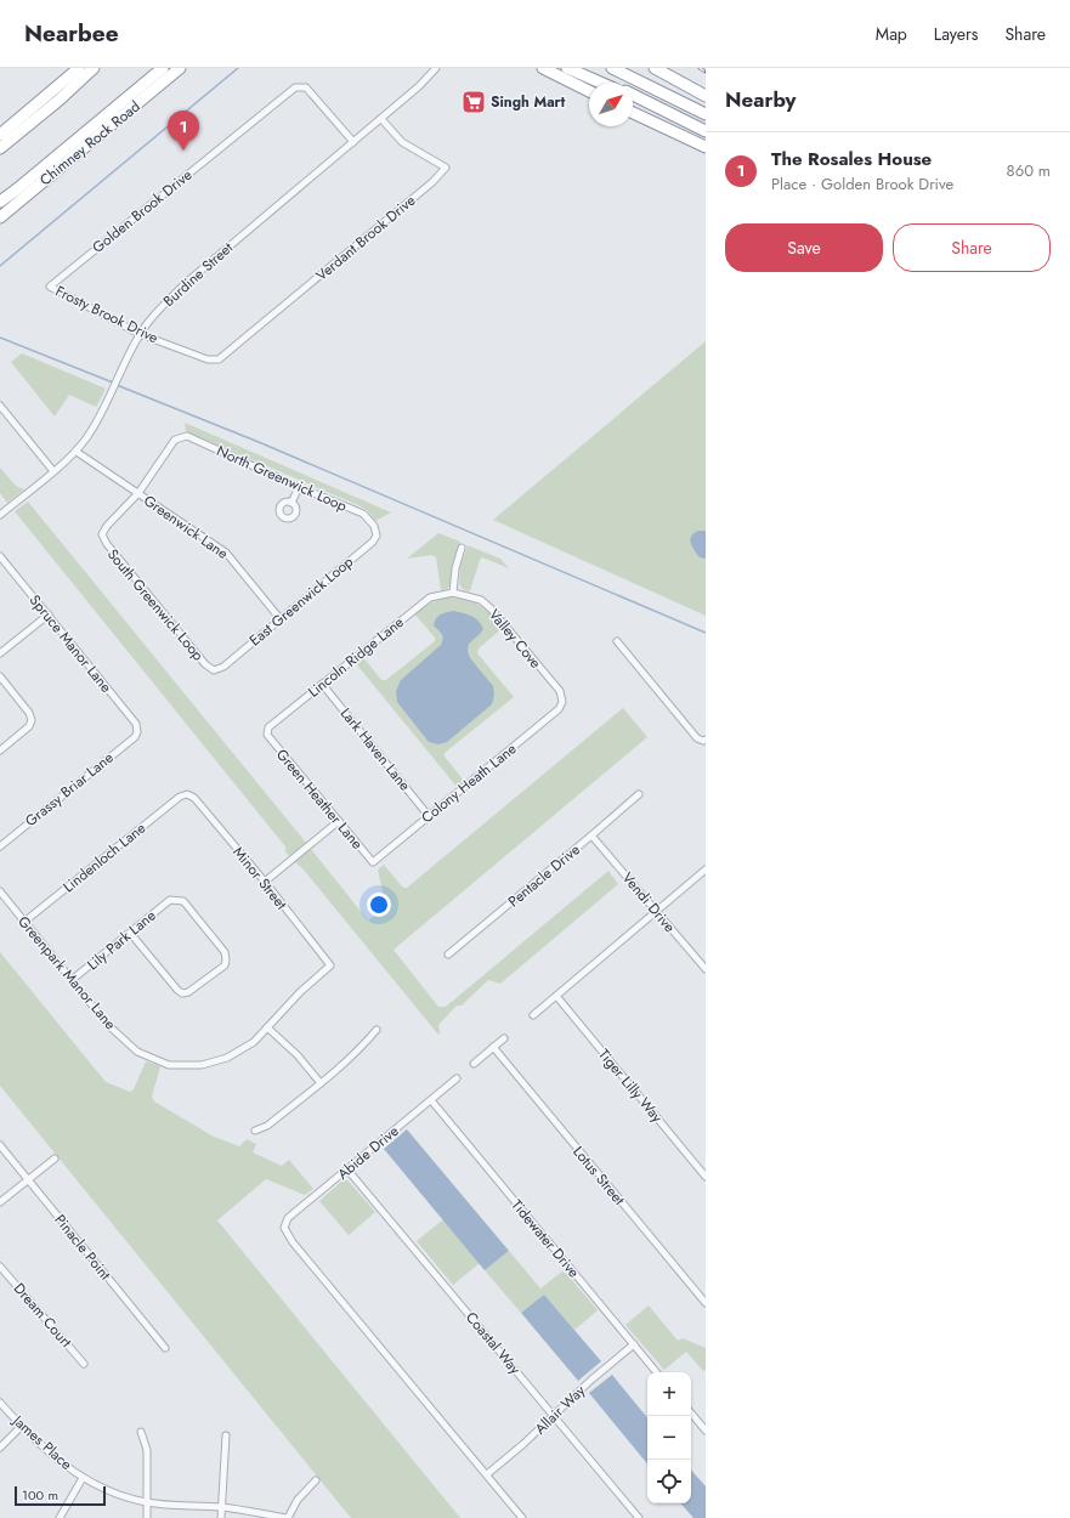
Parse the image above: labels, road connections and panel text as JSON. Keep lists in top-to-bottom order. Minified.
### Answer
{"streets":{"highway":["Chimney Rock Road"],"street":["Golden Brook Drive","Verdant Brook Drive","Burdine Street","Frosty Brook Drive","North Greenwick Loop","Greenwick Lane","East Greenwick Loop","South Greenwick Loop","Valley Cove","Spruce Manor Lane","Lincoln Ridge Lane","Lark Haven Lane","Colony Heath Lane","Grassy Briar Lane","Green Heather Lane","Lindenloch Lane","Pentacle Drive","Minor Street","Vendi Drive","Lily Park Lane","Greenpark Manor Lane","Tiger Lilly Way","Abide Drive","Lotus Street","Tidewater Drive","Pinacle Point","Dream Court","Coastal Way","Allair Way","James Place"]},"crossings":[["Golden Brook Drive","Burdine Street"],["Golden Brook Drive","Frosty Brook Drive"],["Verdant Brook Drive","Burdine Street"],["Verdant Brook Drive","Frosty Brook Drive"],["Burdine Street","Frosty Brook Drive"],["Burdine Street","Greenwick Lane"],["North Greenwick Loop","Greenwick Lane"],["North Greenwick Loop","East Greenwick Loop"],["North Greenwick Loop","South Greenwick Loop"],["Greenwick Lane","East Greenwick Loop"],["Greenwick Lane","South Greenwick Loop"],["East Greenwick Loop","South Greenwick Loop"],["Valley Cove","Lincoln Ridge Lane"],["Valley Cove","Colony Heath Lane"],["Spruce Manor Lane","Grassy Briar Lane"],["Lincoln Ridge Lane","Lark Haven Lane"],["Lincoln Ridge Lane","Green Heather Lane"],["Lark Haven Lane","Colony Heath Lane"],["Colony Heath Lane","Green Heather Lane"],["Lindenloch Lane","Minor Street"],["Lindenloch Lane","Greenpark Manor Lane"],["Pentacle Drive","Vendi Drive"],["Minor Street","Greenpark Manor Lane"],["Lily Park Lane","Greenpark Manor Lane"],["Abide Drive","Tidewater Drive"],["Abide Drive","Coastal Way"],["Abide Drive","Allair Way"],["Tidewater Drive","Allair Way"],["Coastal Way","Allair Way"]],"places":{"supermarket":["Singh Mart"]},"scale_bar":"100 m","north":"top right","page":{"header":"Nearbee","nav":["Map","Layers","Share"],"heading":"Nearby","pins":"1","list":[{"mark":"1","name":"The Rosales House","note":"Place · Golden Brook Drive","value":"860 m"}],"buttons":["Save","Share"],"map_buttons":["+","−"],"scale":"100 m"}}
